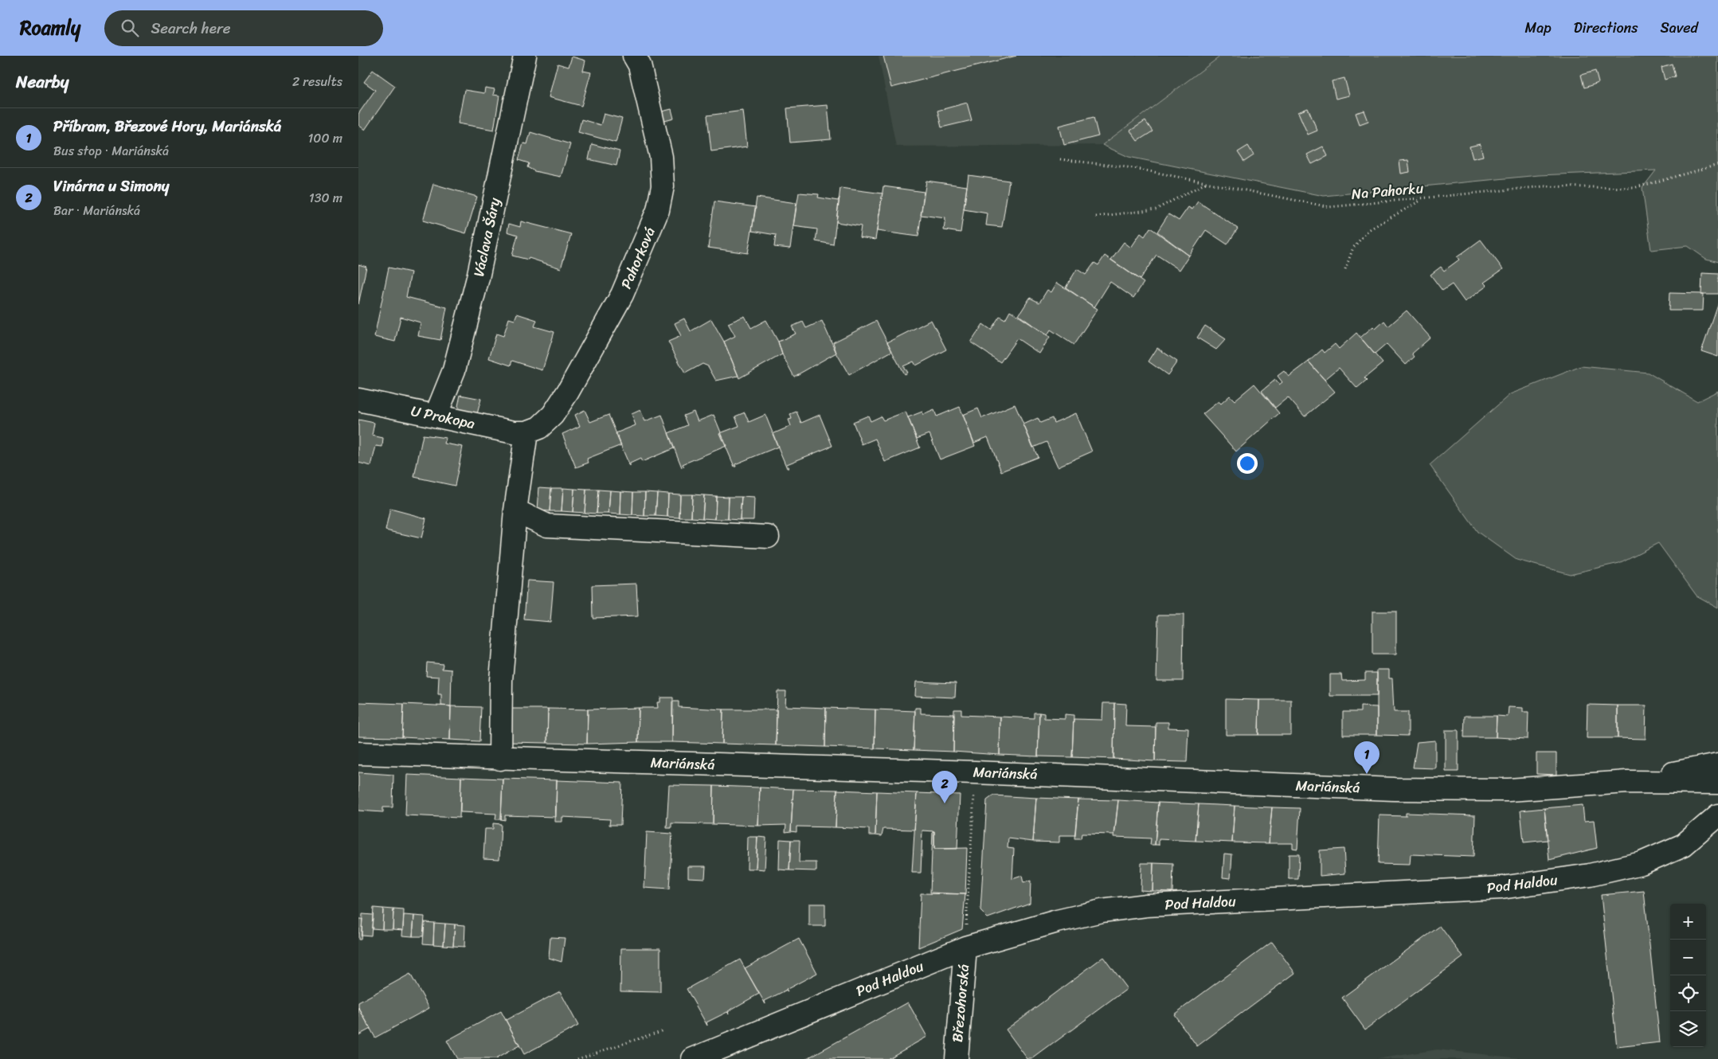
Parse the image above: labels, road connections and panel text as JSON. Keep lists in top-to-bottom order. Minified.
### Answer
{"streets":{"street":["Václava Šáry","Pahorková","U Prokopa","Mariánská","Pod Haldou","Březohorská"],"path":["Na Pahorku"]},"crossings":[["Václava Šáry","U Prokopa"],["Pahorková","U Prokopa"],["Pod Haldou","Březohorská"]],"page":{"header":"Roamly","search":"Search here","nav":["Map","Directions","Saved"],"heading":["Nearby","2 results"],"list":[{"mark":"1","name":"Příbram, Březové Hory, Mariánská","note":"Bus stop · Mariánská","value":"100 m"},{"mark":"2","name":"Vinárna u Simony","note":"Bar · Mariánská","value":"130 m"}],"pins":["1","2"],"map_buttons":["+","−"]}}
